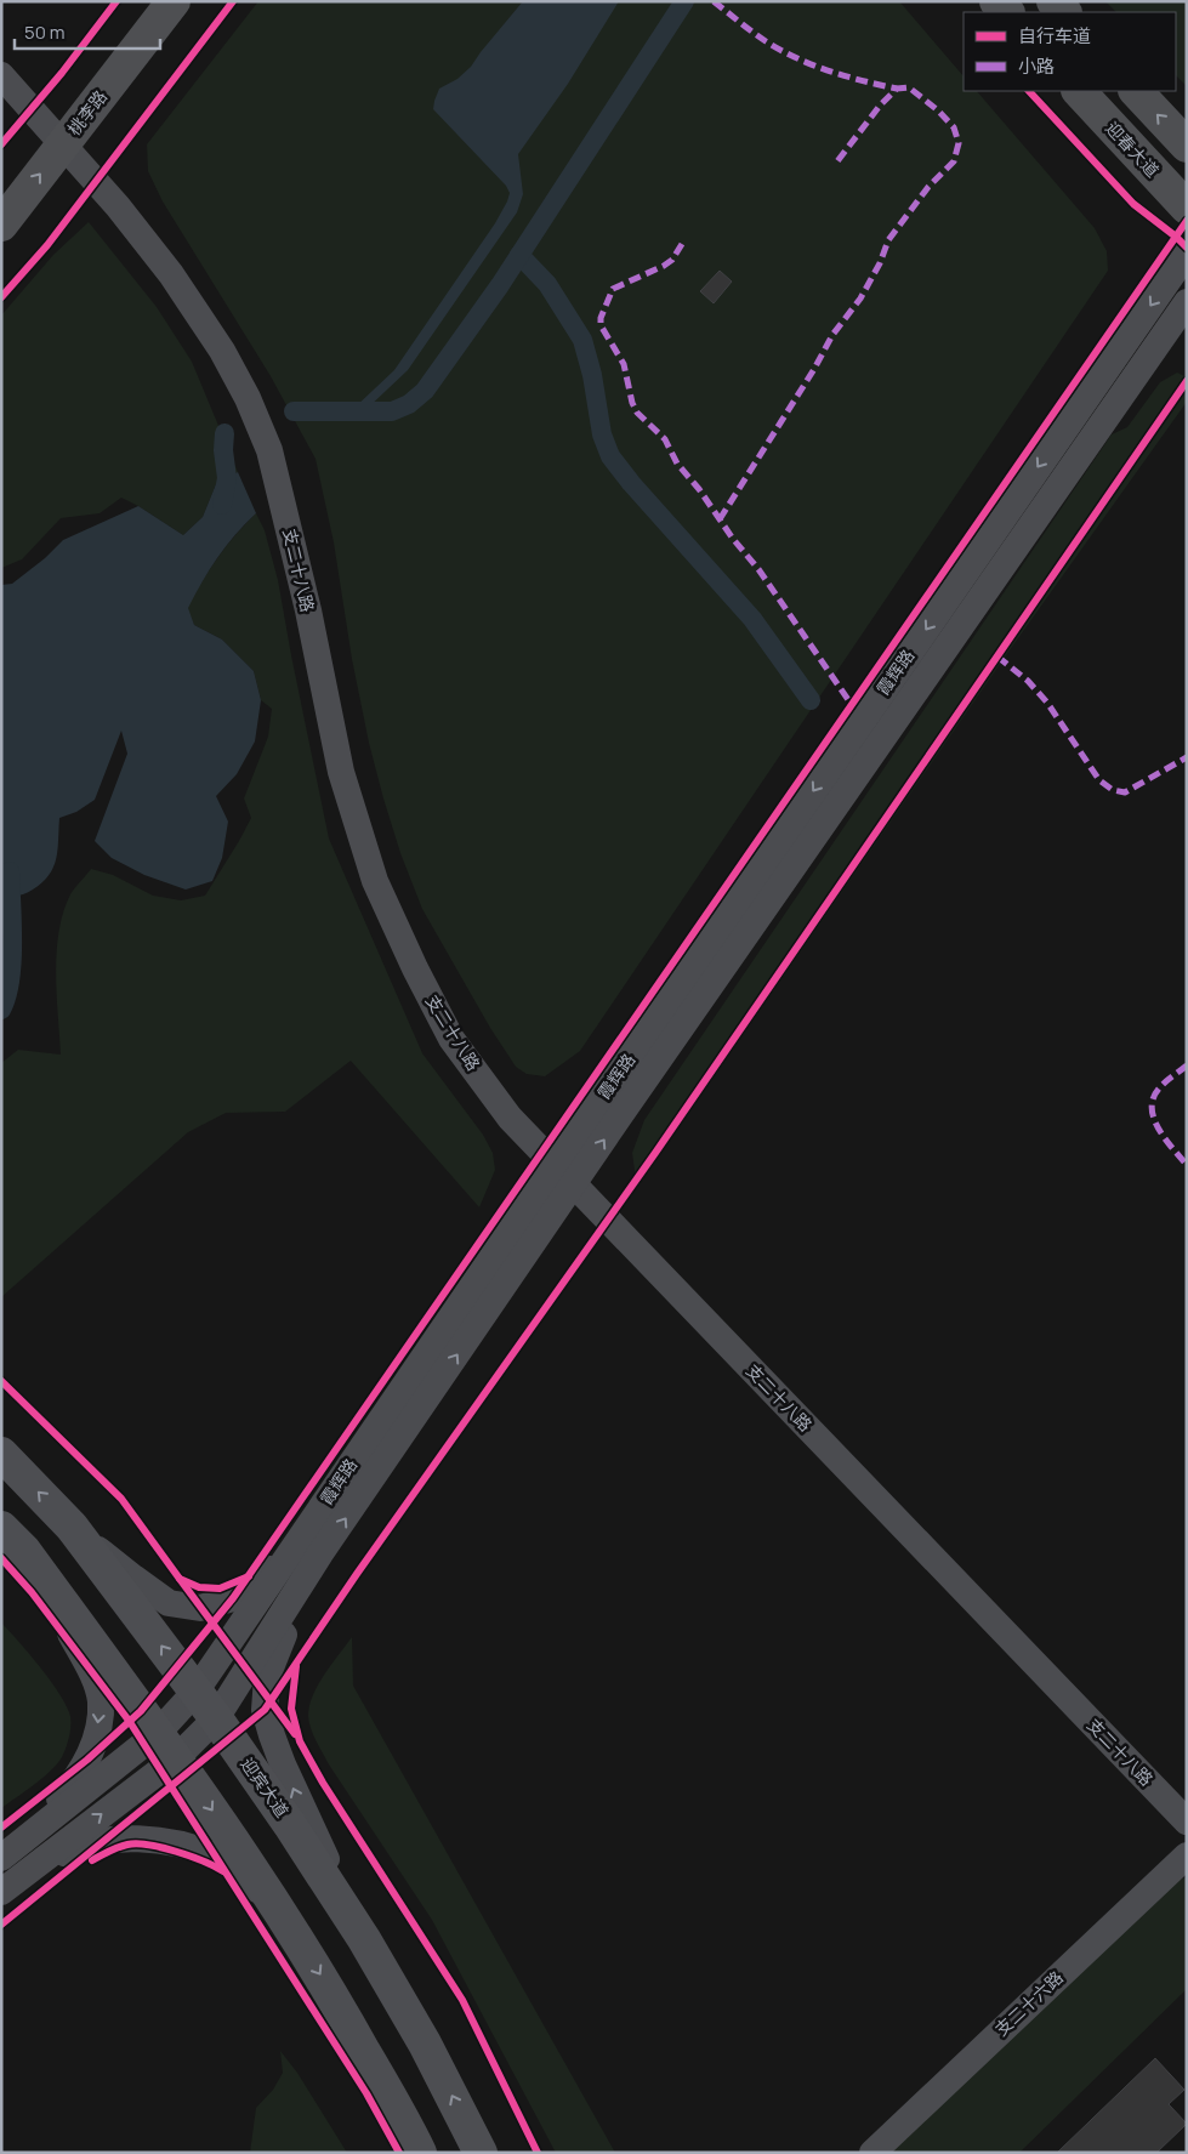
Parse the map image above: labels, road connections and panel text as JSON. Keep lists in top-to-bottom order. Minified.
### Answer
{"streets":{"highway":["迎宾大道"],"main road":["桃李路","迎春大道"],"street":["支二十八路","霞辉路","支二十六路"]},"crossings":[["桃李路","支二十八路"],["支二十八路","霞辉路"],["霞辉路","迎宾大道"]],"legend":["自行车道","小路"],"scale_bar":"50 m"}
